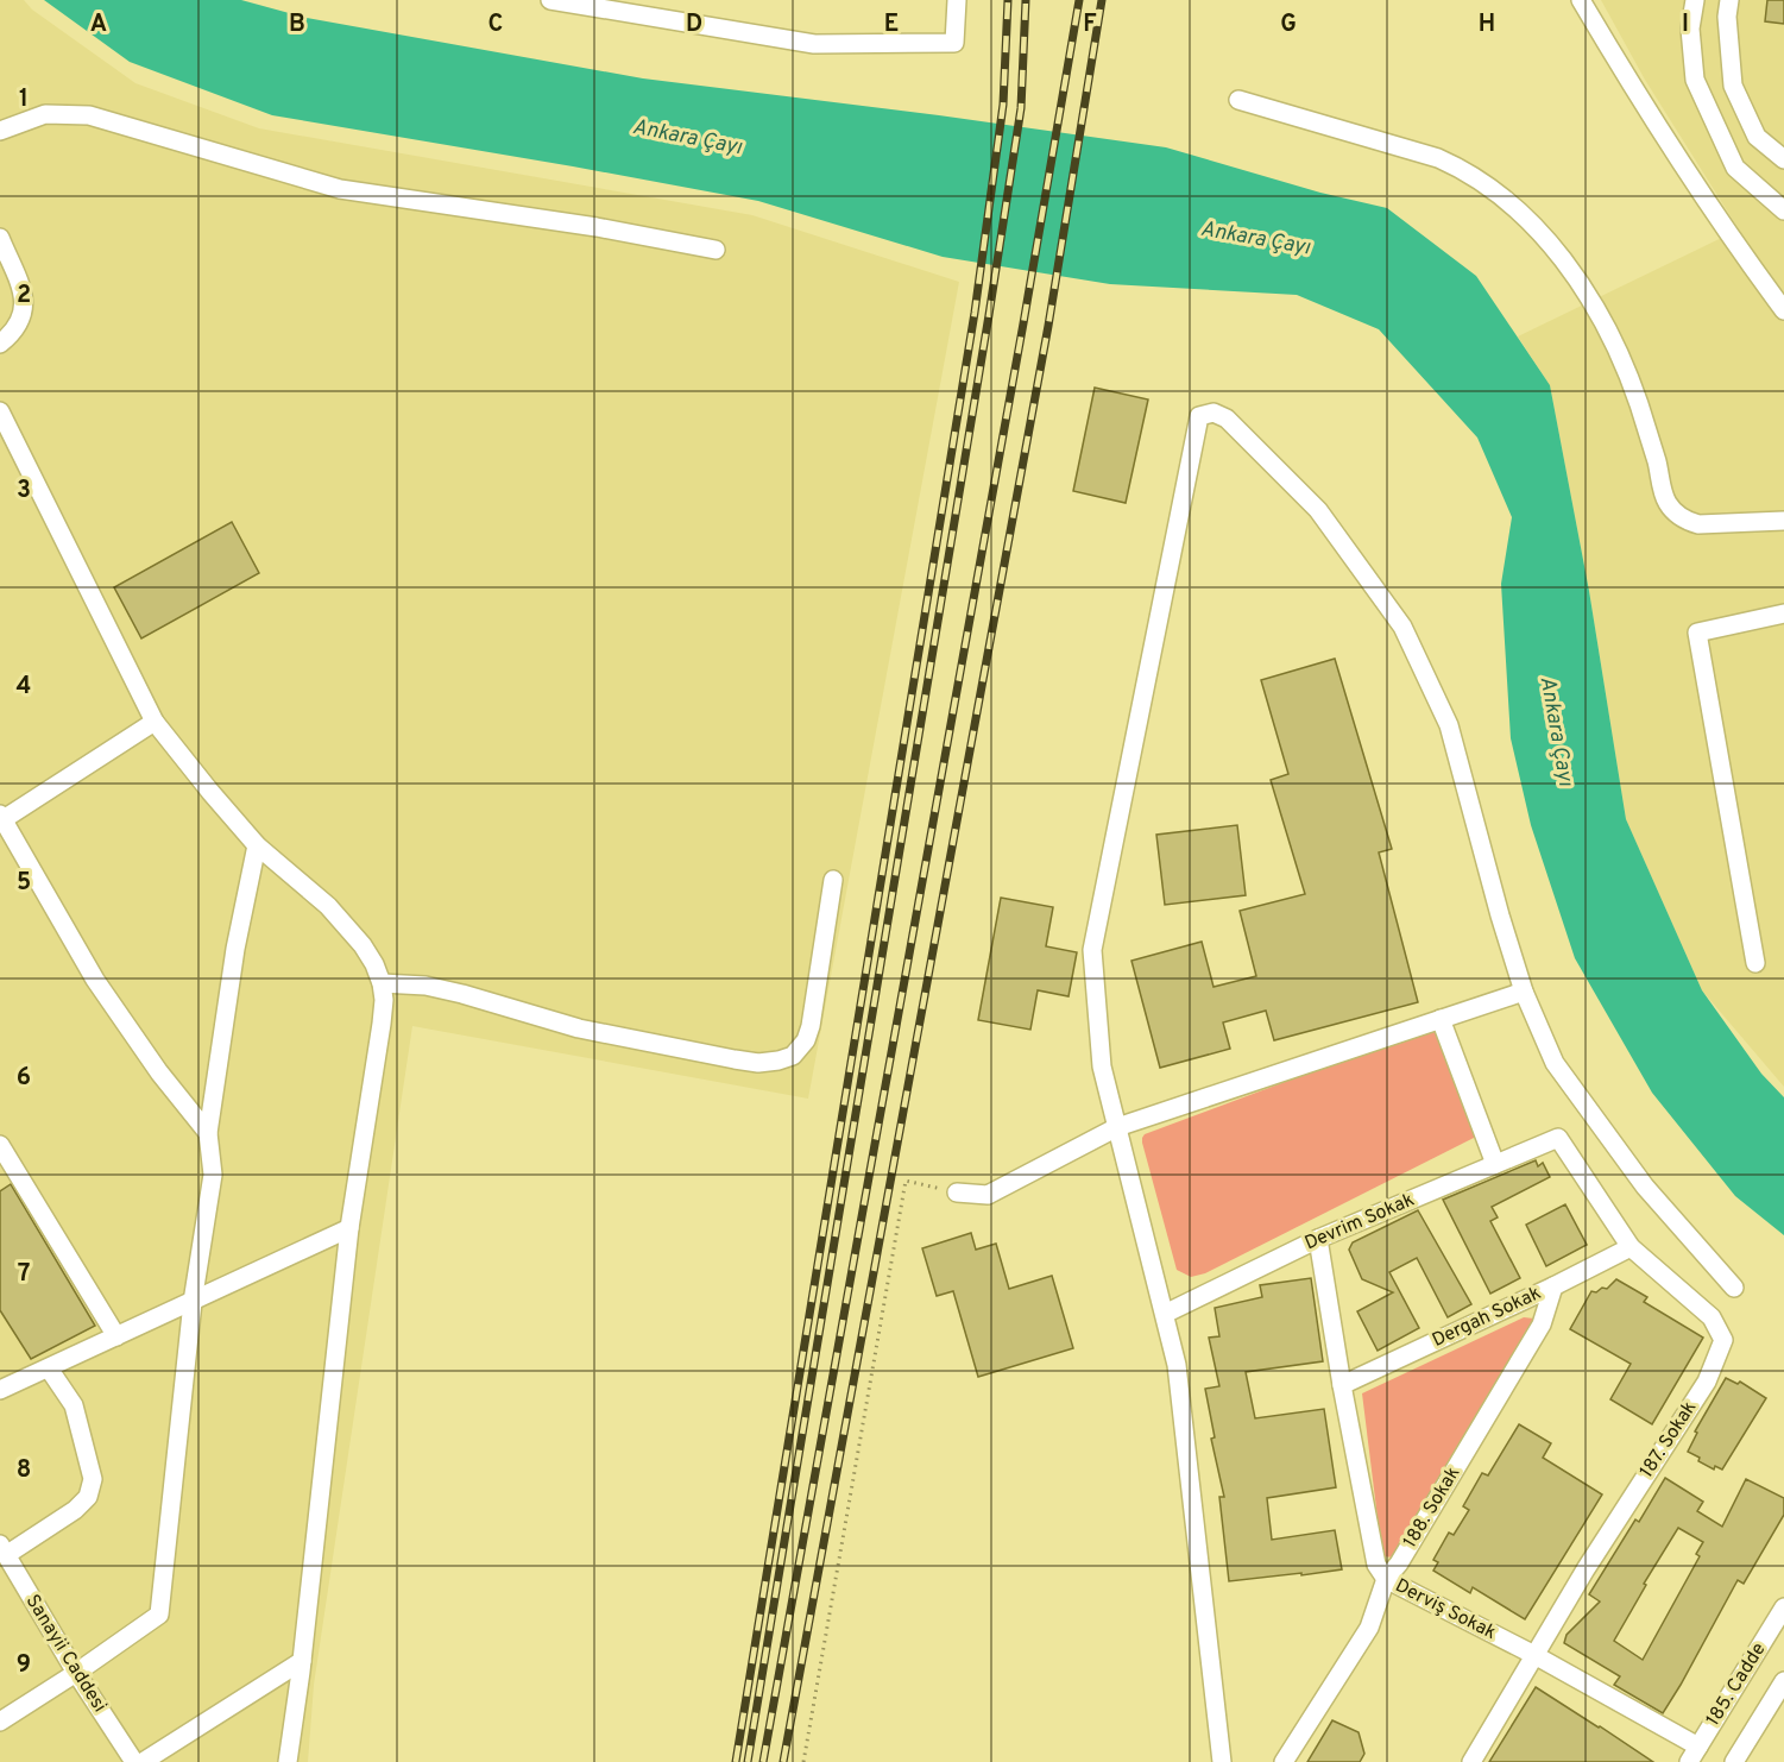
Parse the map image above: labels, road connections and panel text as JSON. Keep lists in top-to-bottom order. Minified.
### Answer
{"streets":{"street":["Devrim Sokak","Dergah Sokak","187. Sokak","188. Sokak","Derviş Sokak","Sanayii Caddesi","185. Cadde"]},"crossings":[["Devrim Sokak","187. Sokak"],["Devrim Sokak","Derviş Sokak"],["Dergah Sokak","187. Sokak"],["Dergah Sokak","188. Sokak"],["Dergah Sokak","Derviş Sokak"],["187. Sokak","Derviş Sokak"],["188. Sokak","Derviş Sokak"],["Derviş Sokak","185. Cadde"]],"water":["Ankara Çayı"],"grid":{"columns":["A","B","C","D","E","F","G","H","I"],"rows":["1","2","3","4","5","6","7","8","9"]}}
